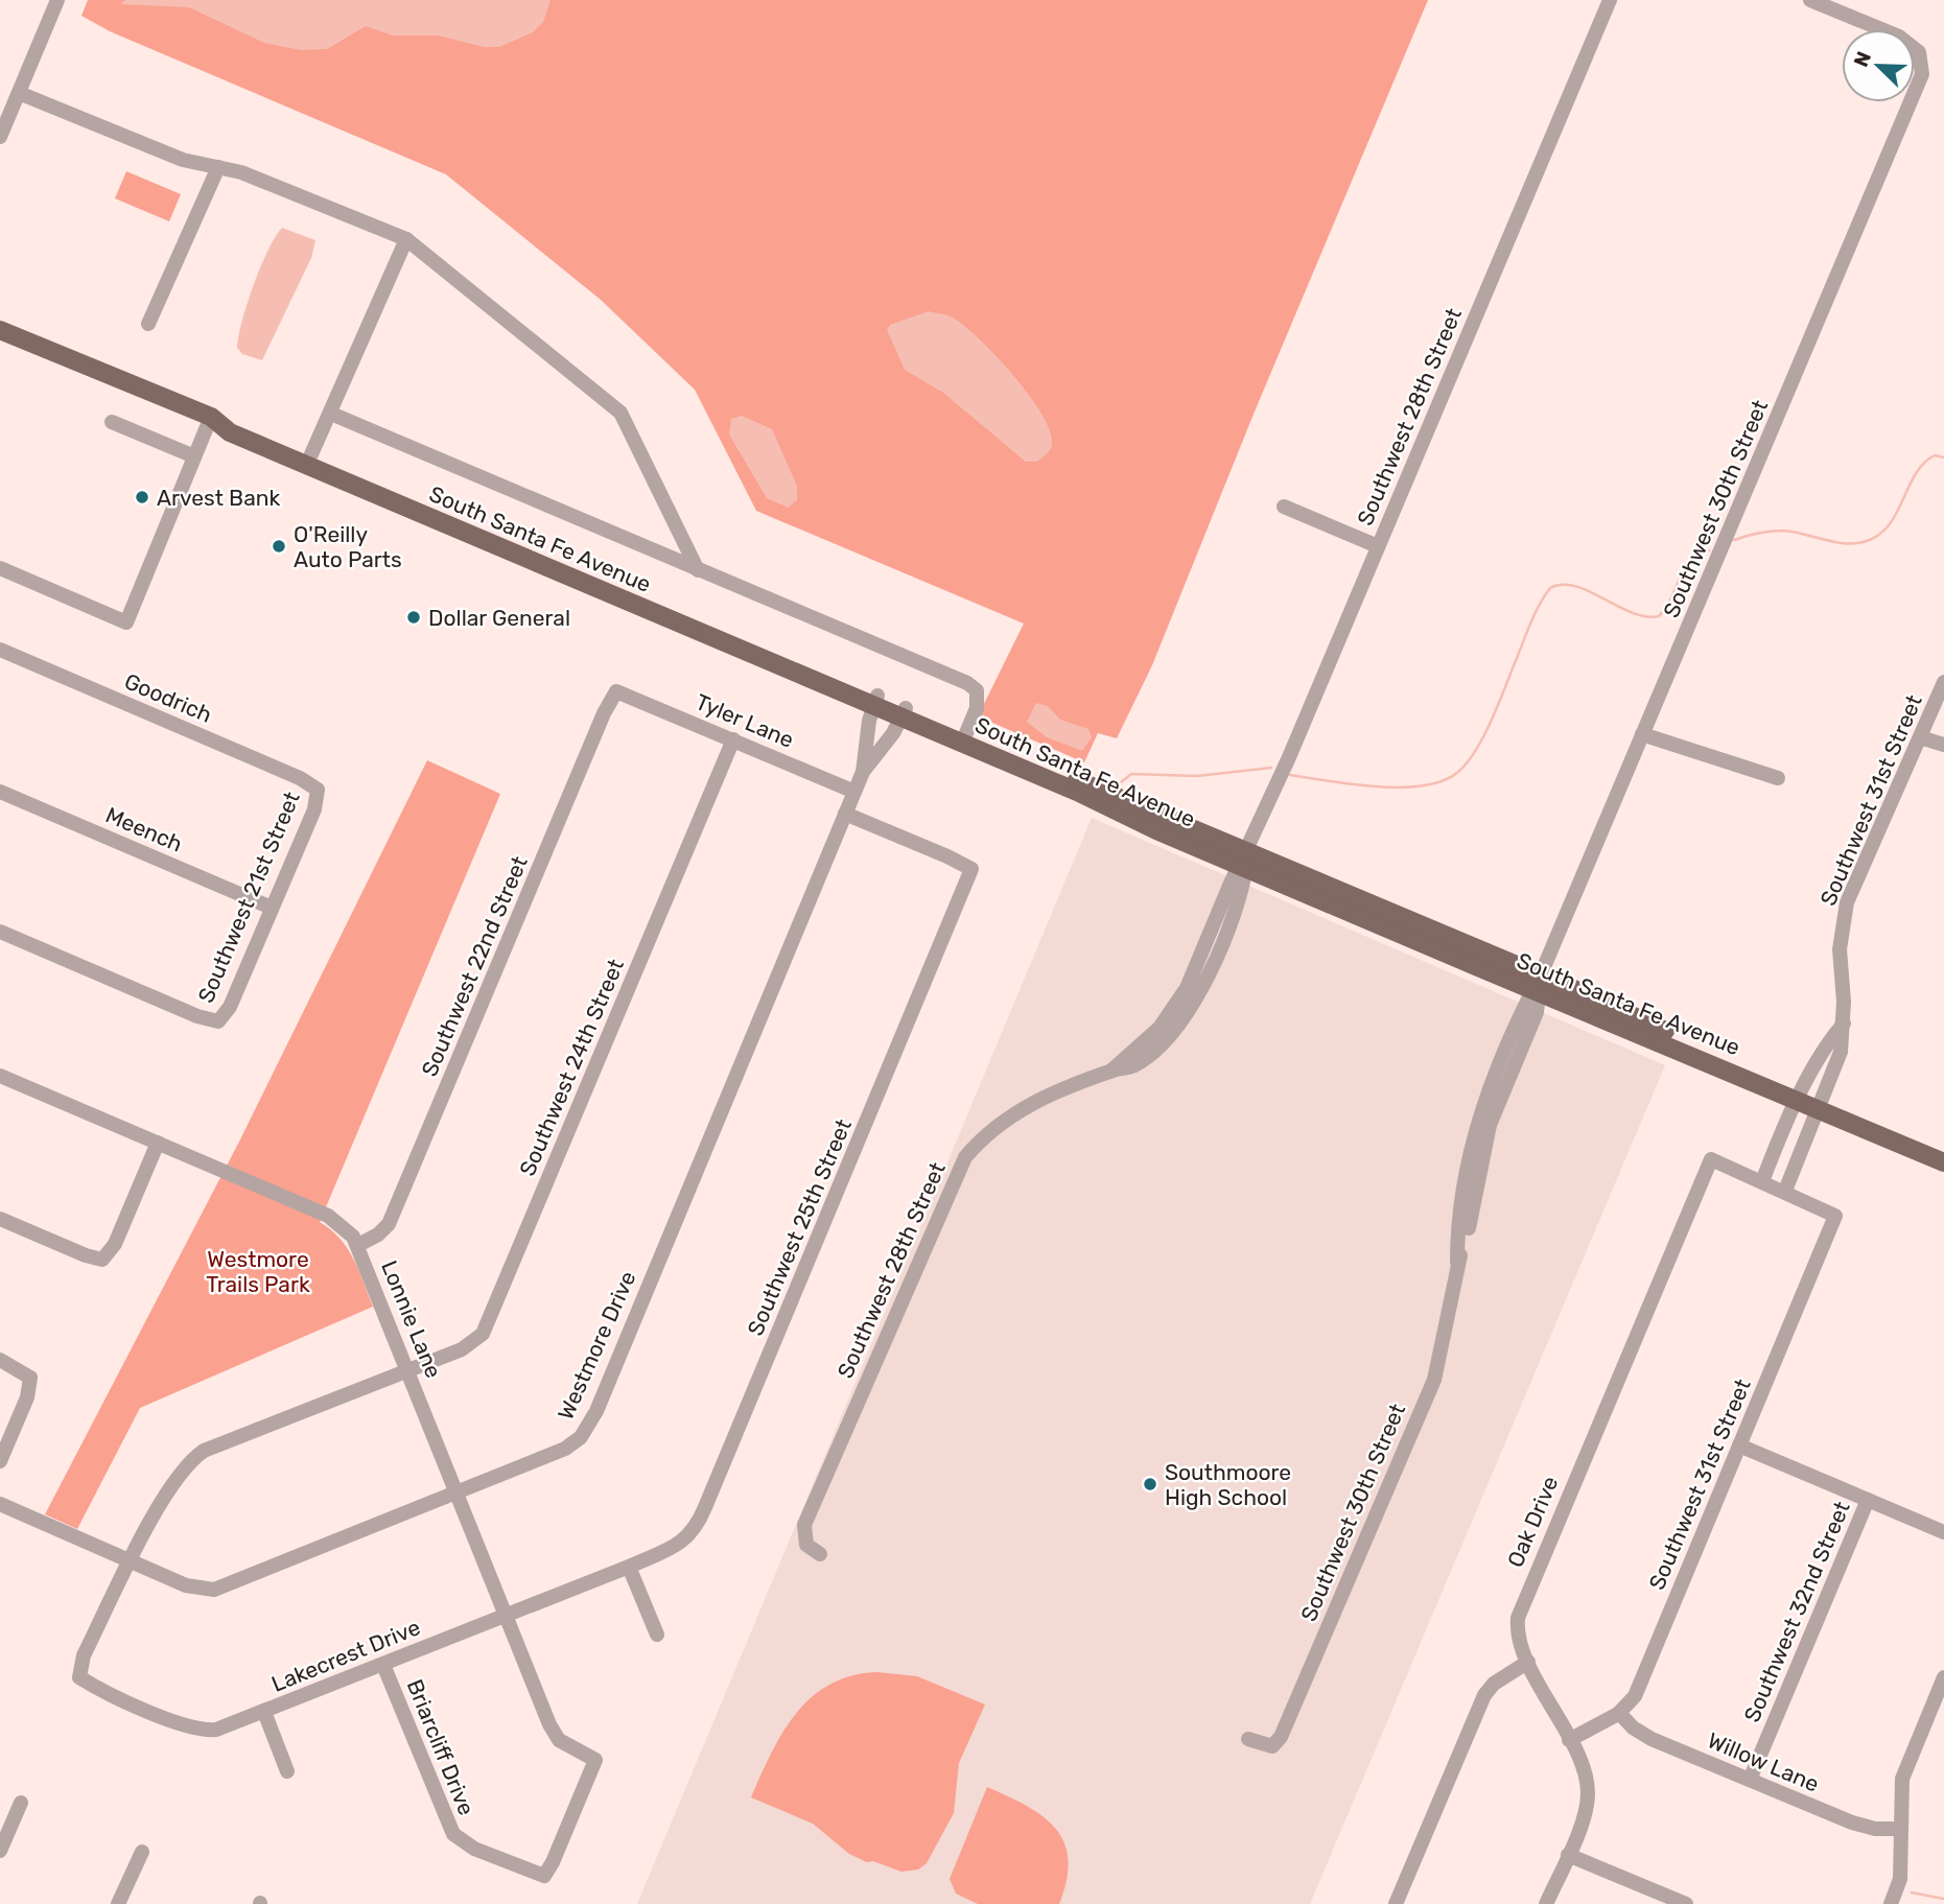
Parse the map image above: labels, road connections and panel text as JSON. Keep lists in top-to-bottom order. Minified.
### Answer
{"streets":{"main road":["South Santa Fe Avenue"],"street":["Southwest 28th Street","Southwest 30th Street","Goodrich","Tyler Lane","Southwest 31st Street","Meench","Southwest 21st Street","Southwest 22nd Street","Southwest 24th Street","Southwest 25th Street","Lonnie Lane","Westmore Drive","Oak Drive","Southwest 32nd Street","Lakecrest Drive","Briarcliff Drive","Willow Lane"]},"crossings":[["Southwest 28th Street","South Santa Fe Avenue"],["Southwest 30th Street","South Santa Fe Avenue"],["South Santa Fe Avenue","Southwest 31st Street"],["South Santa Fe Avenue","Westmore Drive"],["Goodrich","Southwest 21st Street"],["Tyler Lane","Southwest 22nd Street"],["Tyler Lane","Southwest 24th Street"],["Tyler Lane","Westmore Drive"],["Southwest 31st Street","Oak Drive"],["Southwest 31st Street","Willow Lane"],["Meench","Southwest 21st Street"],["Southwest 22nd Street","Lonnie Lane"],["Southwest 24th Street","Lonnie Lane"],["Southwest 24th Street","Westmore Drive"],["Southwest 24th Street","Lakecrest Drive"],["Southwest 25th Street","Westmore Drive"],["Southwest 25th Street","Lakecrest Drive"],["Lonnie Lane","Westmore Drive"],["Lonnie Lane","Lakecrest Drive"],["Lonnie Lane","Briarcliff Drive"],["Southwest 32nd Street","Willow Lane"],["Lakecrest Drive","Briarcliff Drive"]],"parks":["Westmore Trails Park"],"places":["Arvest Bank","O'Reilly Auto Parts","Dollar General","Southmoore High School"],"north":"top left"}
